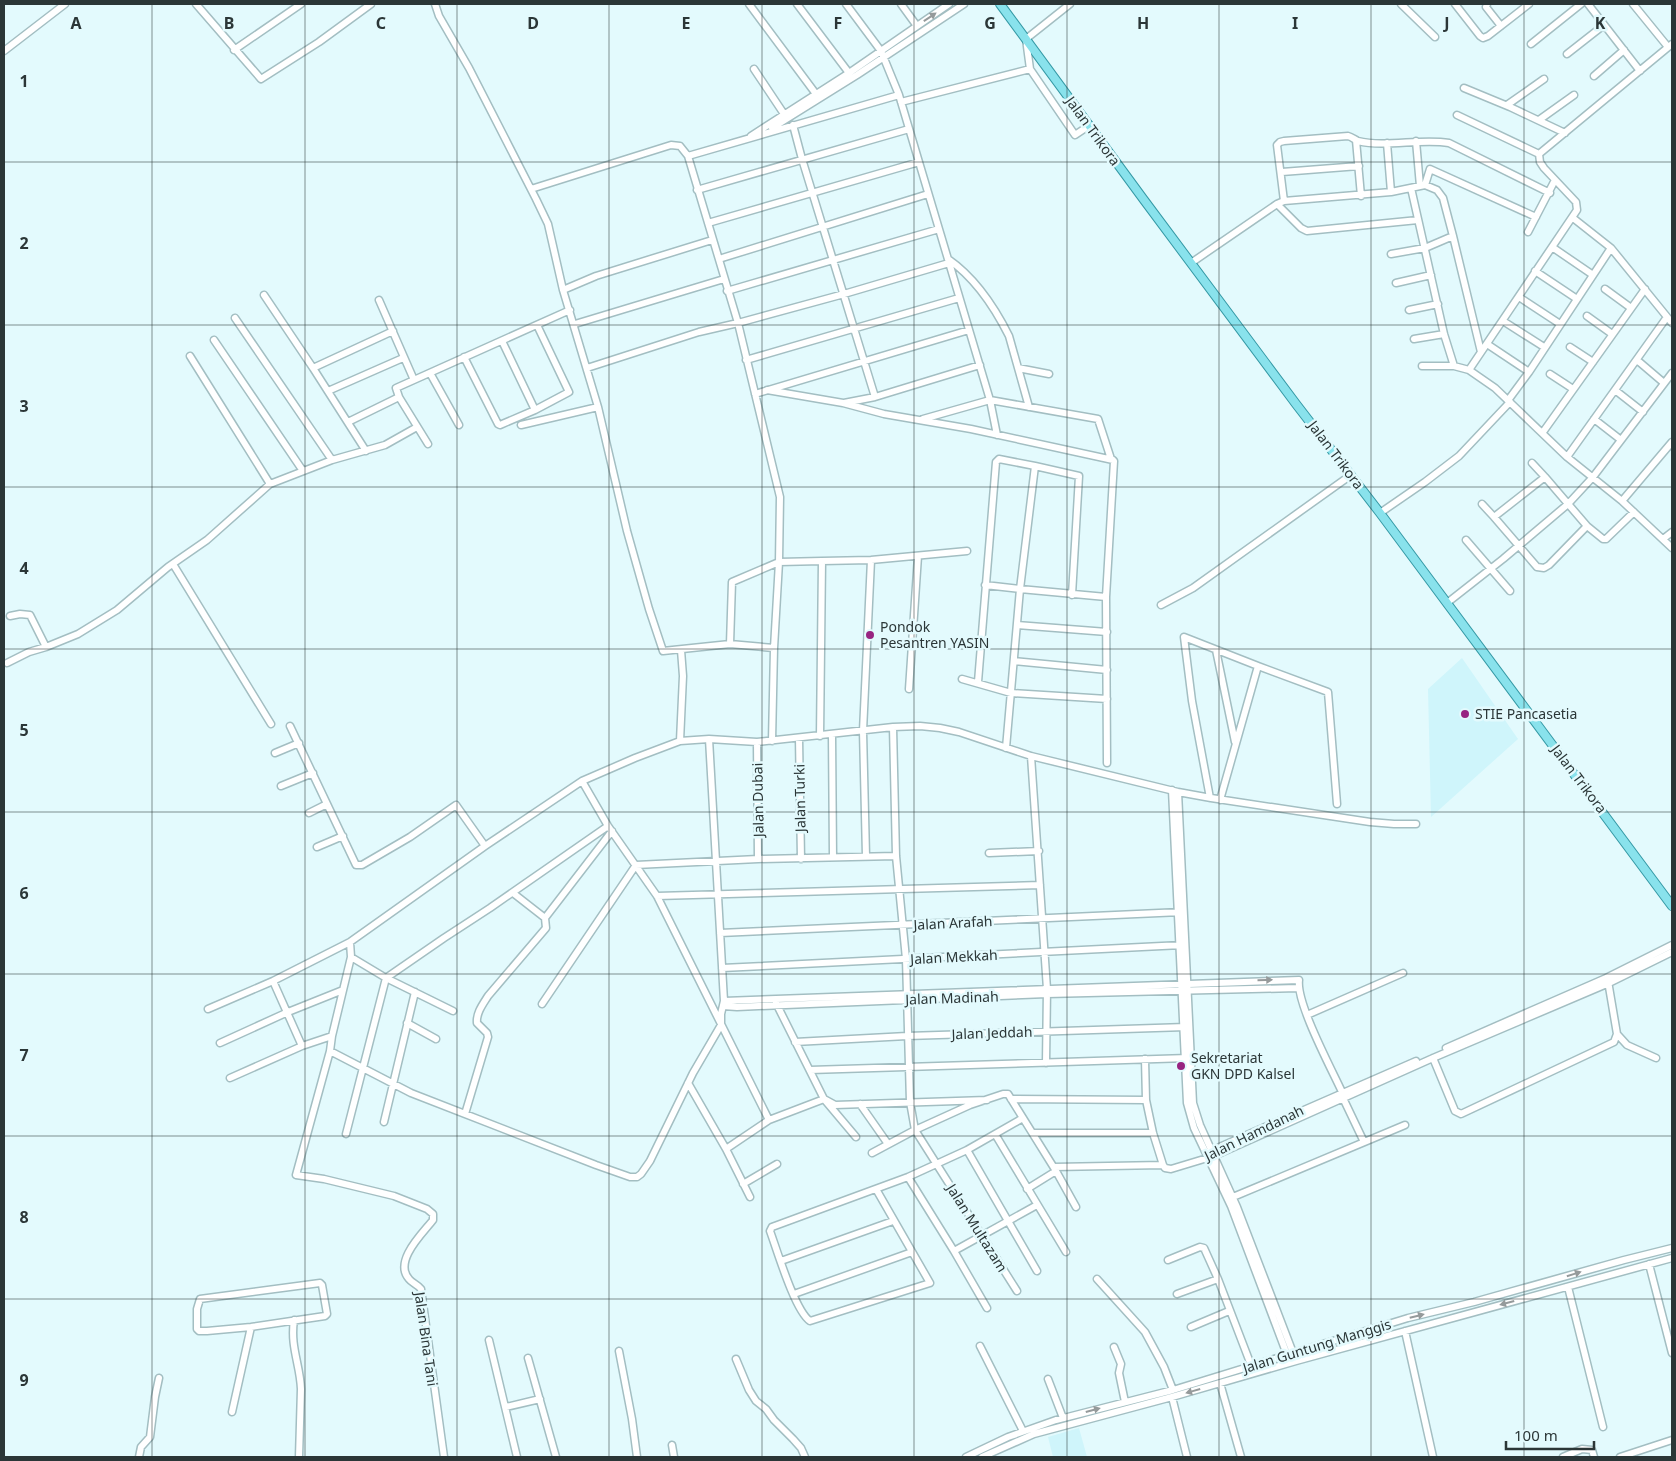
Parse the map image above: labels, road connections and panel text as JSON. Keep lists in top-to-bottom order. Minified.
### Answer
{"streets":{"main road":["Jalan Trikora"],"street":["Jalan Turki","Jalan Dubai","Jalan Arafah","Jalan Mekkah","Jalan Madinah","Jalan Jeddah","Jalan Hamdanah","Jalan Multazam","Jalan Bina Tani","Jalan Guntung Manggis"]},"places":["Pondok Pesantren YASIN","STIE Pancasetia","Sekretariat GKN DPD Kalsel"],"scale_bar":"100 m","grid":{"columns":["A","B","C","D","E","F","G","H","I","J","K"],"rows":["1","2","3","4","5","6","7","8","9"]}}
